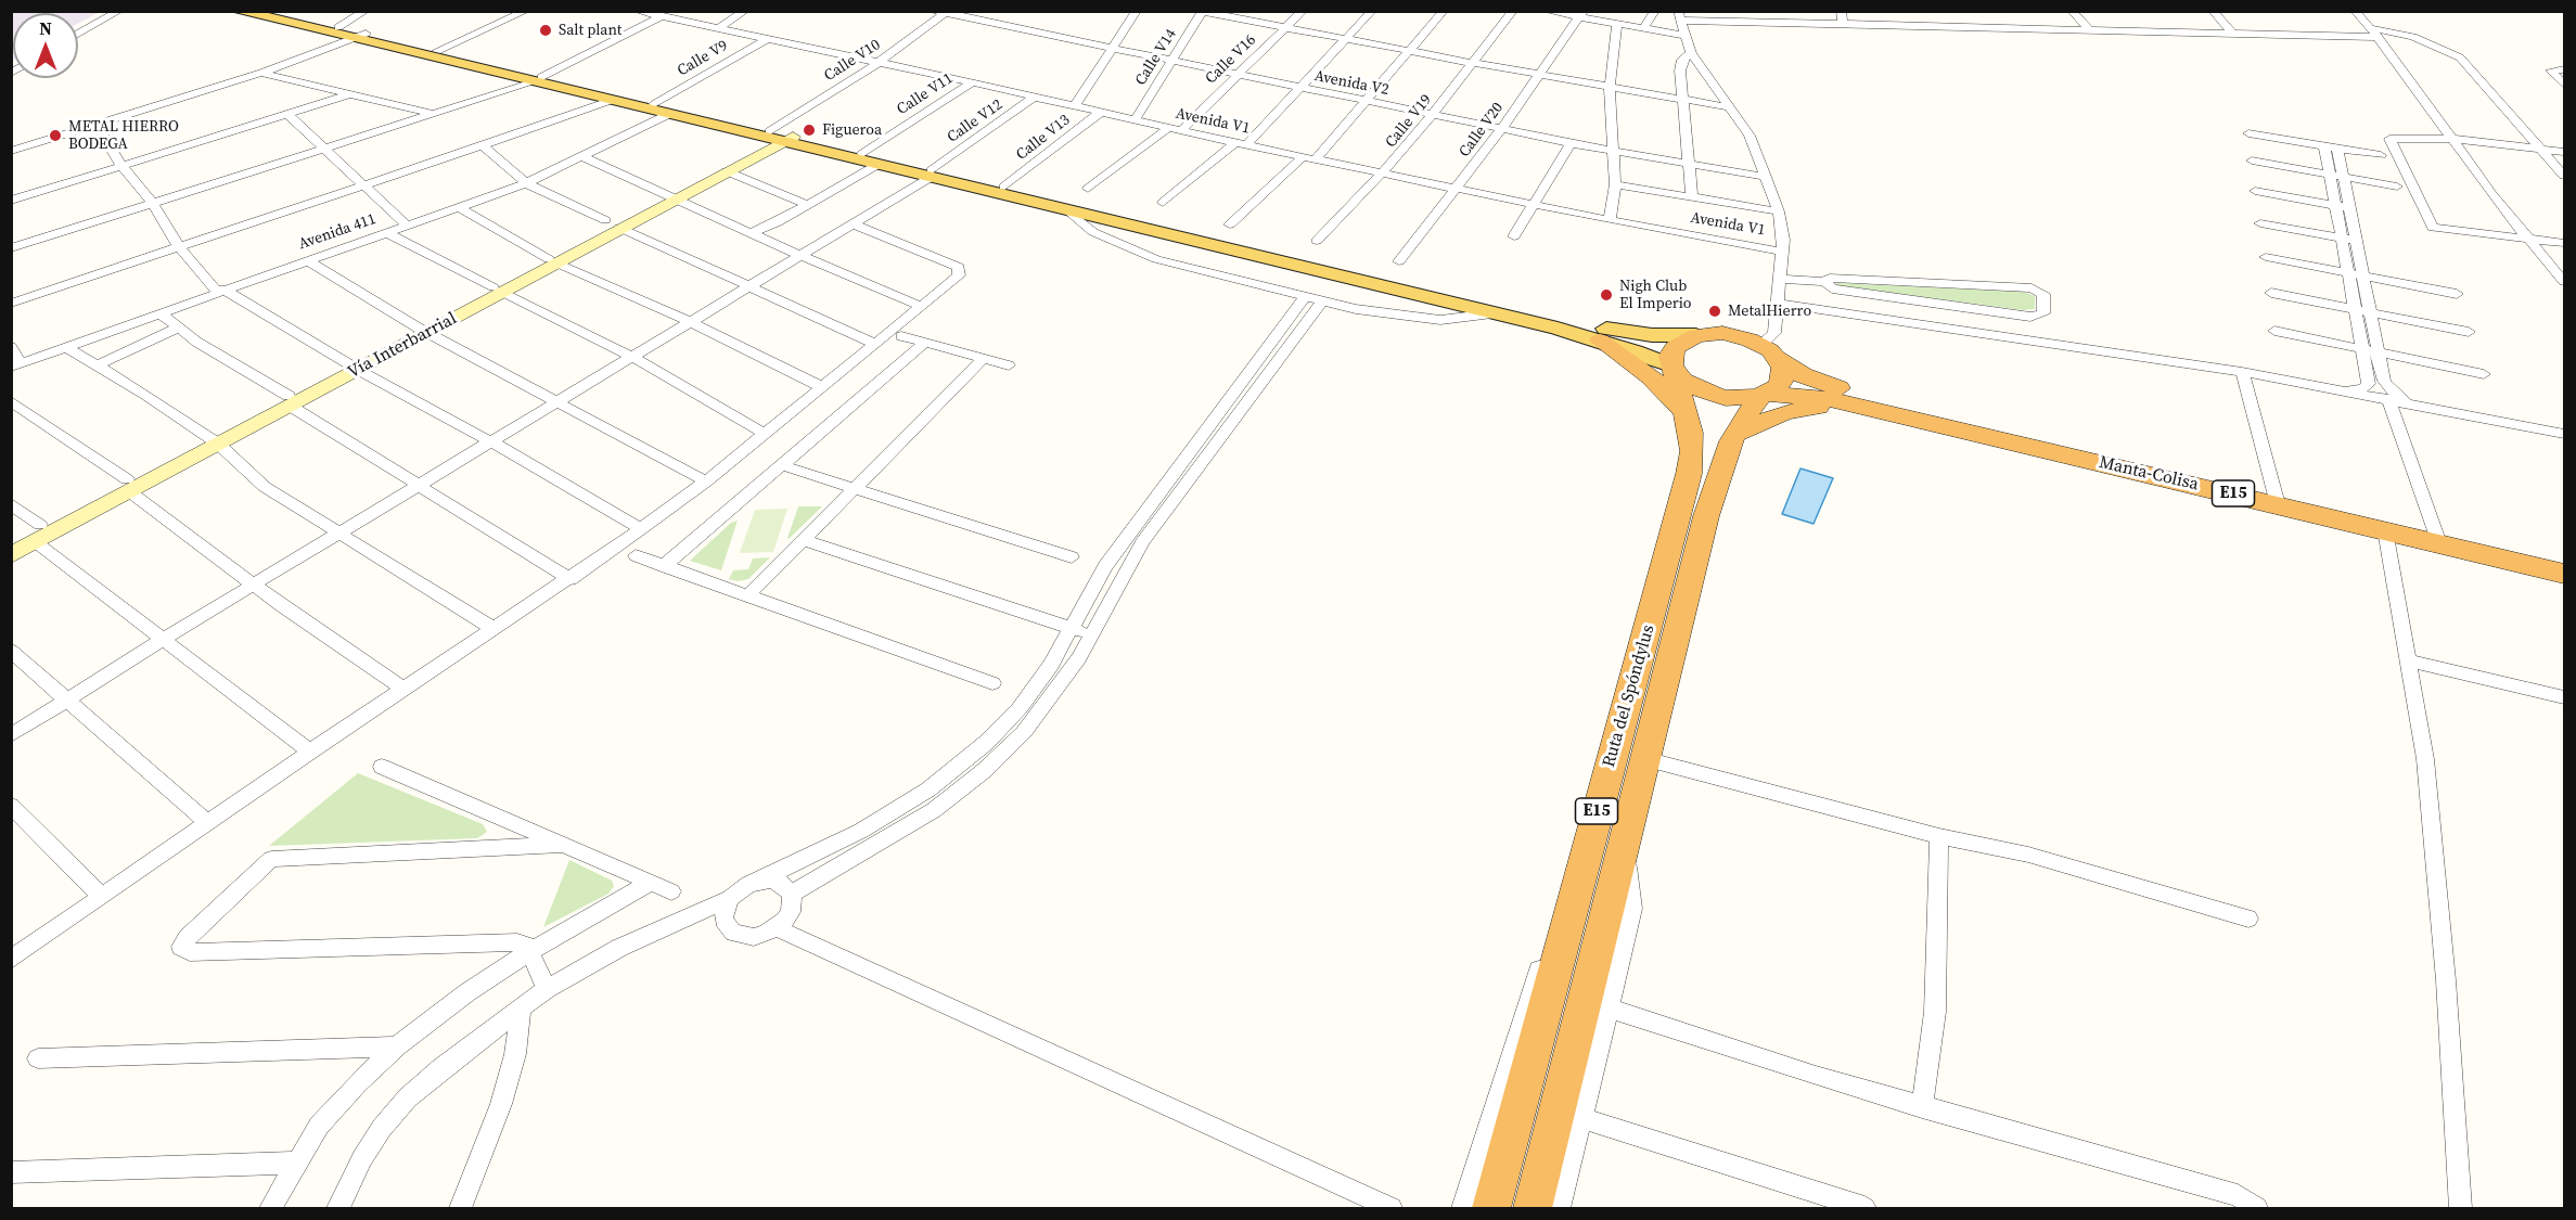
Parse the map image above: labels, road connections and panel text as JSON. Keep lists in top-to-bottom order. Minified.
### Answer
{"streets":{"highway":["Manta-Colisa","E15","Ruta del Spóndylus"],"main road":["Vía Interbarrial"],"street":["Calle V14","Calle V9","Calle V16","Calle V10","Avenida V2","Calle V11","Calle V12","Avenida V1","Calle V19","Calle V20","Calle V13","Avenida 411"]},"crossings":[["Calle V14","Avenida V2"],["Calle V14","Avenida V1"],["Calle V9","Avenida V1"],["Calle V9","Avenida 411"],["Calle V16","Avenida V2"],["Calle V16","Avenida V1"],["Calle V10","Avenida V2"],["Calle V10","Avenida V1"],["Calle V10","Vía Interbarrial"],["Avenida V2","Calle V19"],["Avenida V2","Calle V20"],["Avenida V2","Calle V13"],["Calle V11","Avenida V1"],["Calle V12","Avenida V1"],["Avenida V1","Calle V19"],["Avenida V1","Calle V20"],["Avenida V1","Calle V13"],["Manta-Colisa","E15"],["Manta-Colisa","Ruta del Spóndylus"],["E15","Ruta del Spóndylus"]],"places":["Salt plant","Figueroa","METAL HIERRO BODEGA","Nigh Club El Imperio","MetalHierro"],"north":"top"}
